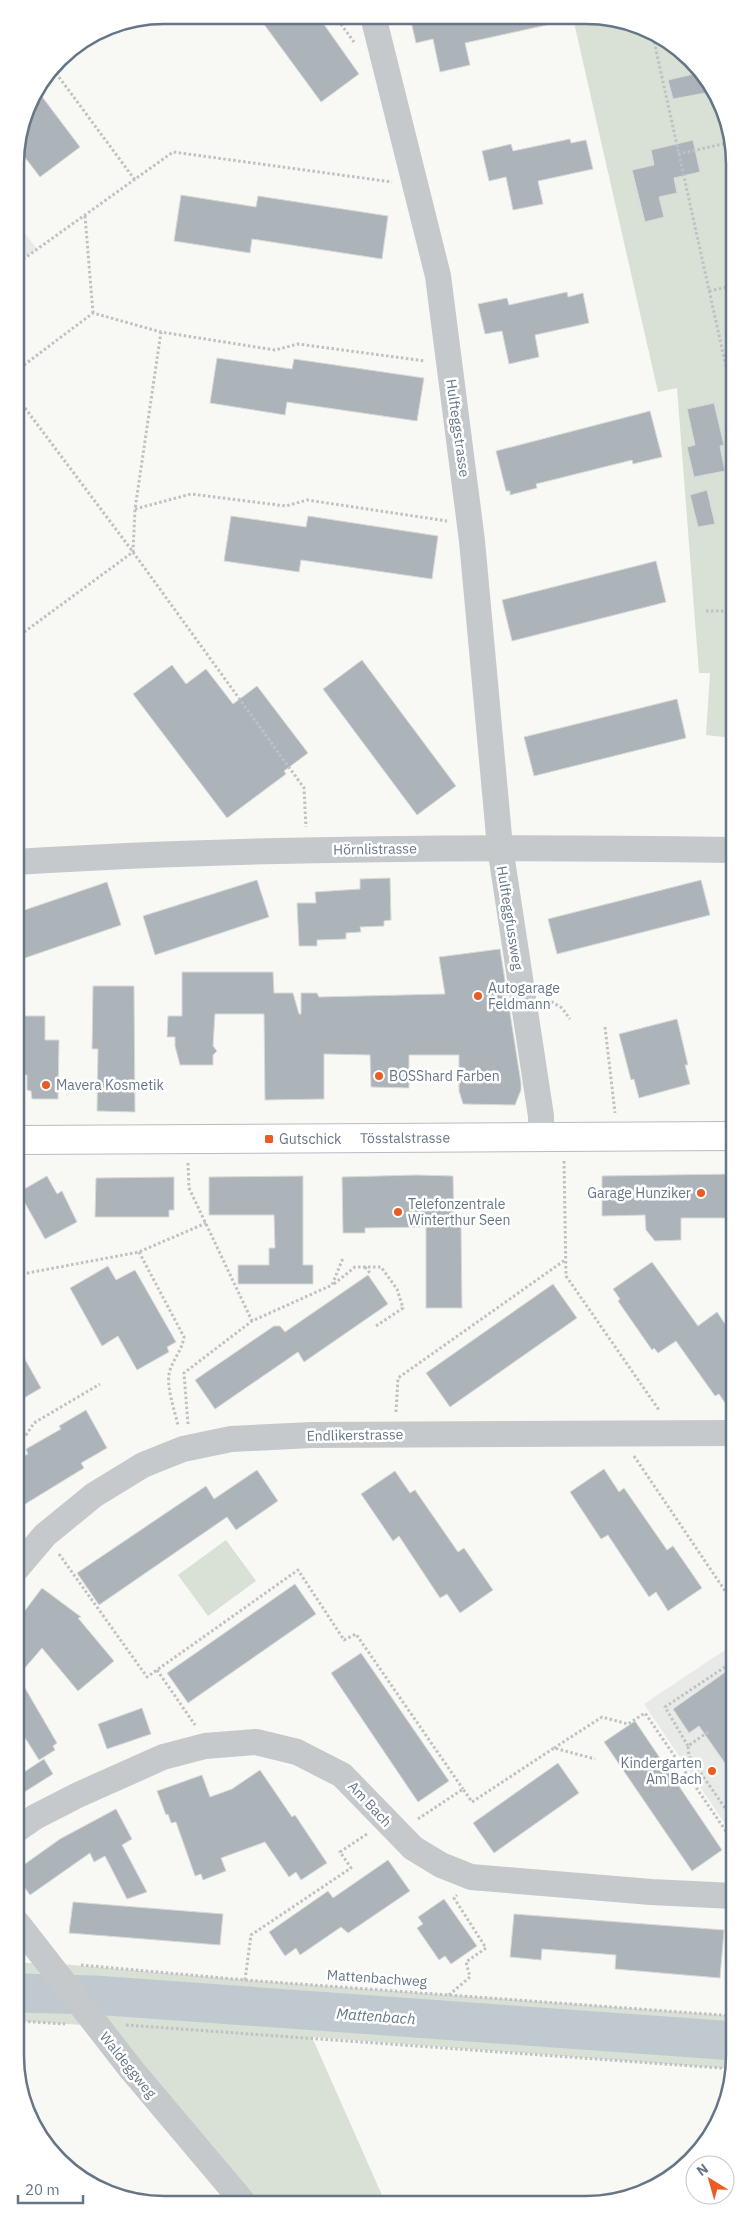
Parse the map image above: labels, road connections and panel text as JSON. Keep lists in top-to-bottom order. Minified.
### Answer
{"streets":{"main road":["Tösstalstrasse"],"street":["Hulfteggstrasse","Hörnlistrasse","Hulfteggfussweg","Endlikerstrasse","Am Bach","Waldeggweg"],"path":["Mattenbachweg"]},"crossings":[["Hulfteggstrasse","Hörnlistrasse"],["Hulfteggstrasse","Hulfteggfussweg"],["Hörnlistrasse","Hulfteggfussweg"],["Hulfteggfussweg","Tösstalstrasse"],["Mattenbachweg","Waldeggweg"]],"water":["Mattenbach"],"places":{"other":["Autogarage Feldmann","BOSShard Farben","Mavera Kosmetik","Garage Hunziker","Telefonzentrale Winterthur Seen","Kindergarten Am Bach"],"transit":["Gutschick"]},"scale_bar":"20 m","north":"top left"}
